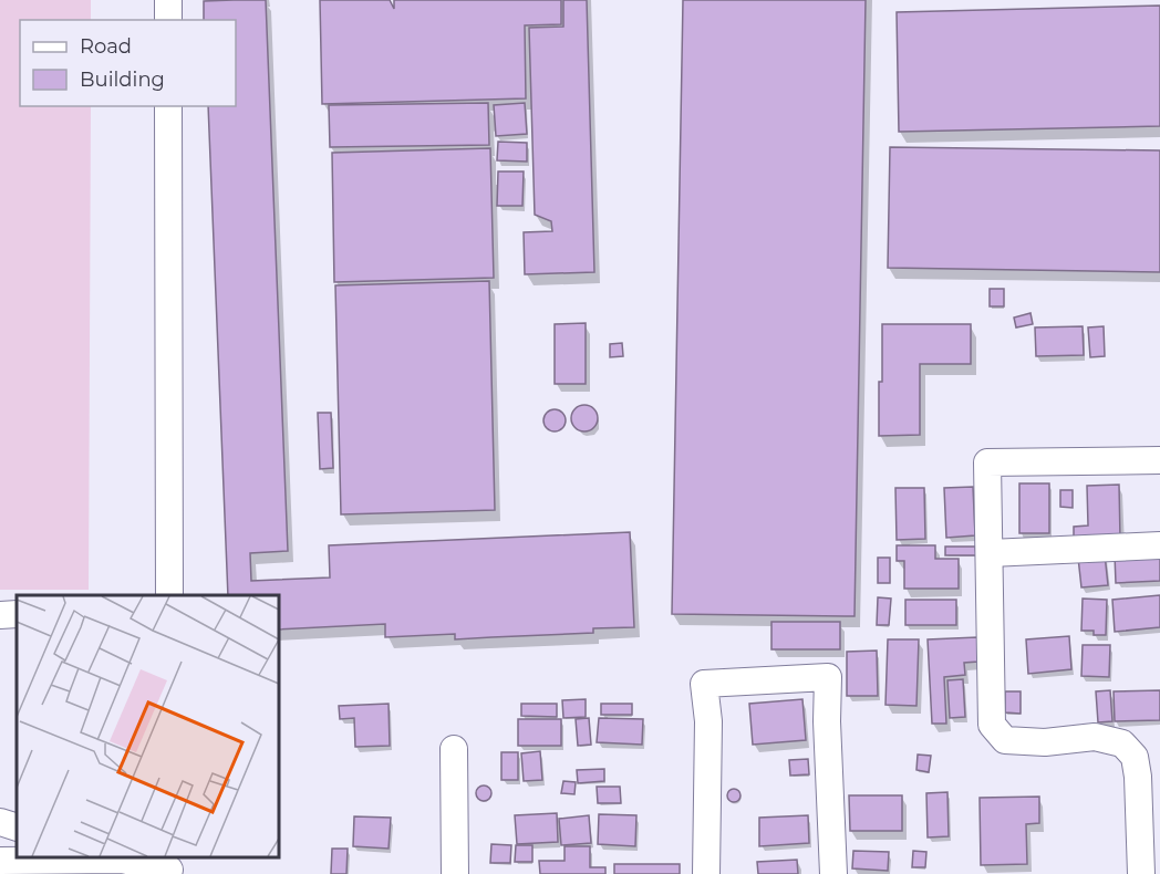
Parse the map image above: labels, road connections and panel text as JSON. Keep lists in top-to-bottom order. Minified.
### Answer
{"legend":["Road","Building"]}
